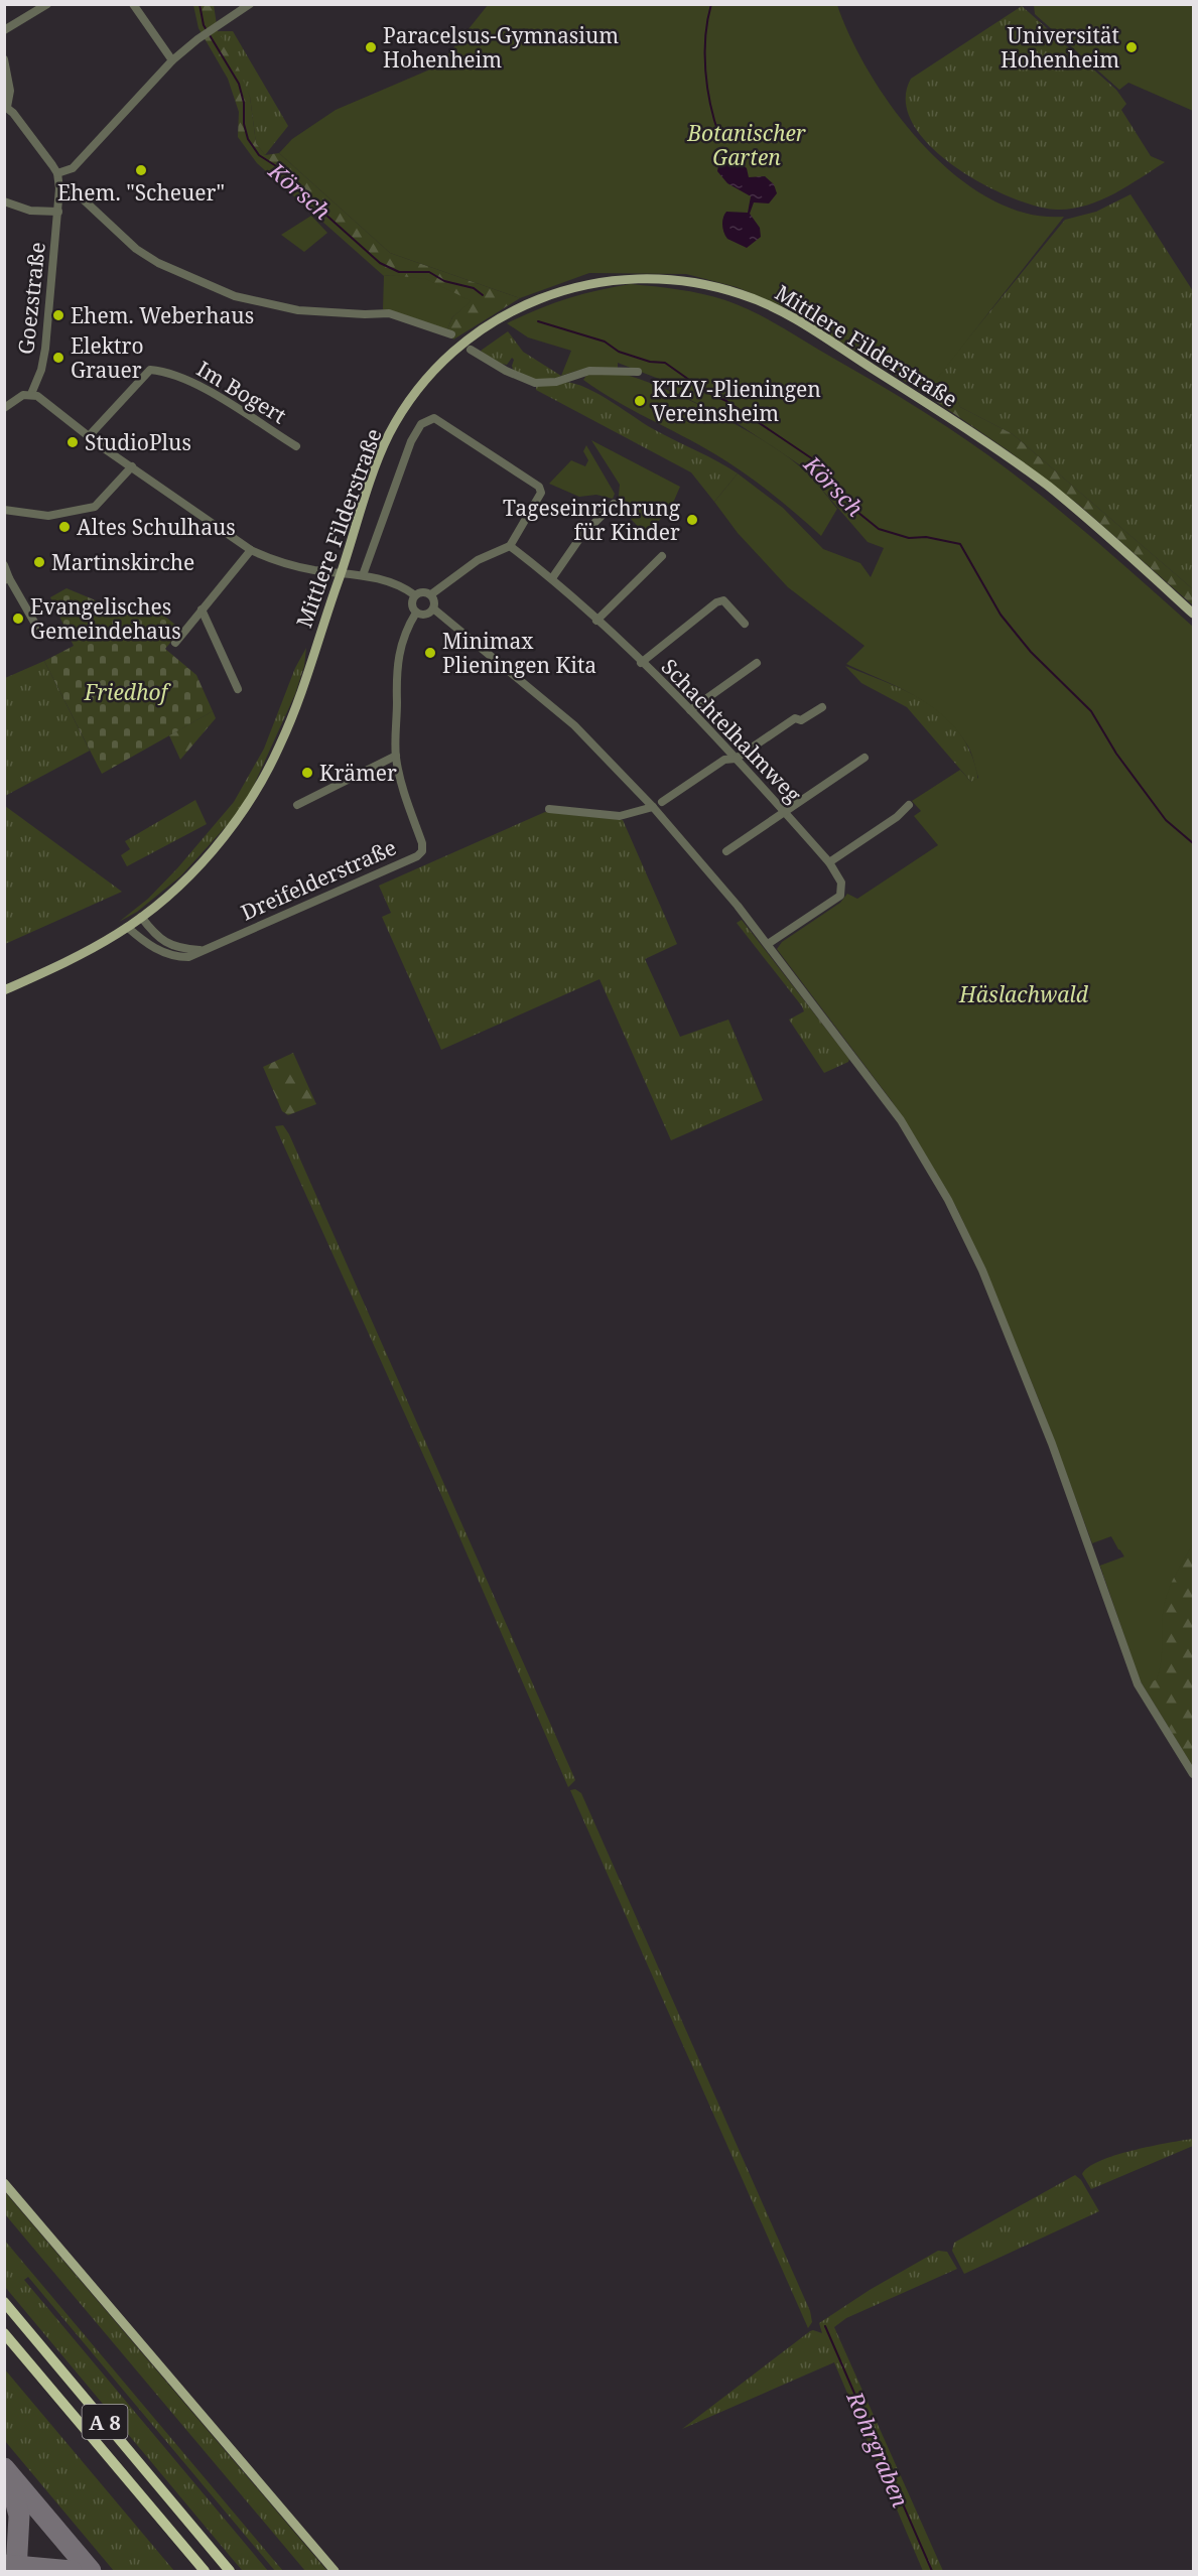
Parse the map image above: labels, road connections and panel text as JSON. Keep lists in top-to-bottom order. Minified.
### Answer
{"streets":{"highway":["A 8"],"main road":["Mittlere Filderstraße"],"street":["Goezstraße","Im Bogert","Schachtelhalmweg","Dreifelderstraße"]},"crossings":[["Mittlere Filderstraße","Dreifelderstraße"]],"water":["Körsch","Rohrgraben"],"parks":["Botanischer Garten","Friedhof","Häslachwald"],"places":["Paracelsus-Gymnasium Hohenheim","Universität Hohenheim","Ehem. \"Scheuer\"","Ehem. Weberhaus","Elektro Grauer","KTZV-Plieningen Vereinsheim","StudioPlus","Tageseinrichrung für Kinder","Altes Schulhaus","Martinskirche","Evangelisches Gemeindehaus","Minimax Plieningen Kita","Krämer"]}
